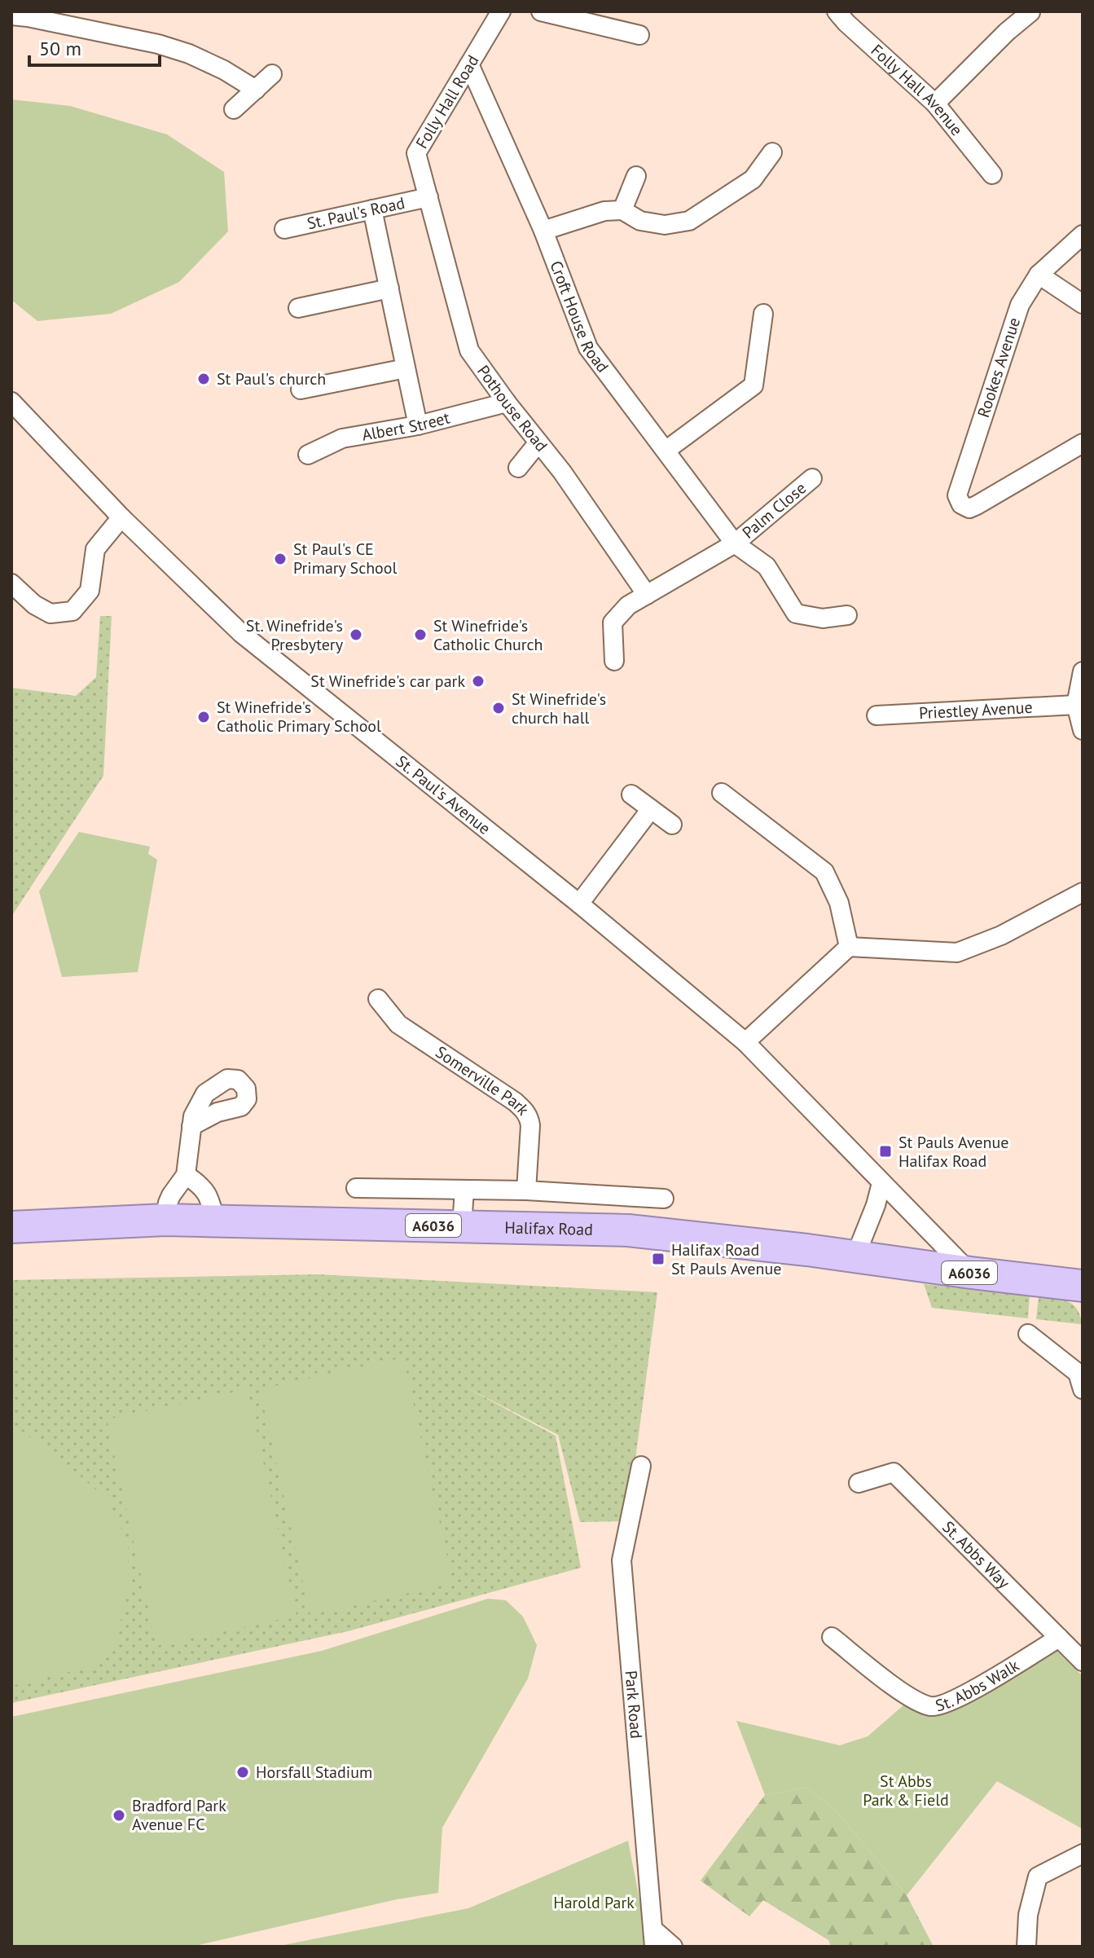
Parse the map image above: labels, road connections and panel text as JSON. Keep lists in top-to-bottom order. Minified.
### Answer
{"streets":{"highway":["A6036","Halifax Road"],"street":["Folly Hall Avenue","Folly Hall Road","St. Paul's Road","Croft House Road","Rookes Avenue","Pothouse Road","Albert Street","Palm Close","Priestley Avenue","St. Paul's Avenue","Somerville Park","St. Abbs Way","St. Abbs Walk","Park Road"]},"crossings":[["Folly Hall Road","St. Paul's Road"],["Folly Hall Road","Croft House Road"],["Folly Hall Road","Pothouse Road"],["St. Paul's Road","Pothouse Road"],["Croft House Road","Palm Close"],["Pothouse Road","Albert Street"],["Pothouse Road","Palm Close"],["St. Paul's Avenue","Halifax Road"],["St. Abbs Way","St. Abbs Walk"]],"parks":["St Abbs Park & Field","Harold Park"],"places":{"other":["St Paul's church","St Paul's CE Primary School","St. Winefride's Presbytery","St Winefride's Catholic Church","St Winefride's car park","St Winefride's church hall","St Winefride's Catholic Primary School","Horsfall Stadium","Bradford Park Avenue FC"],"transit":["St Pauls Avenue Halifax Road","Halifax Road St Pauls Avenue"]},"scale_bar":"50 m"}
